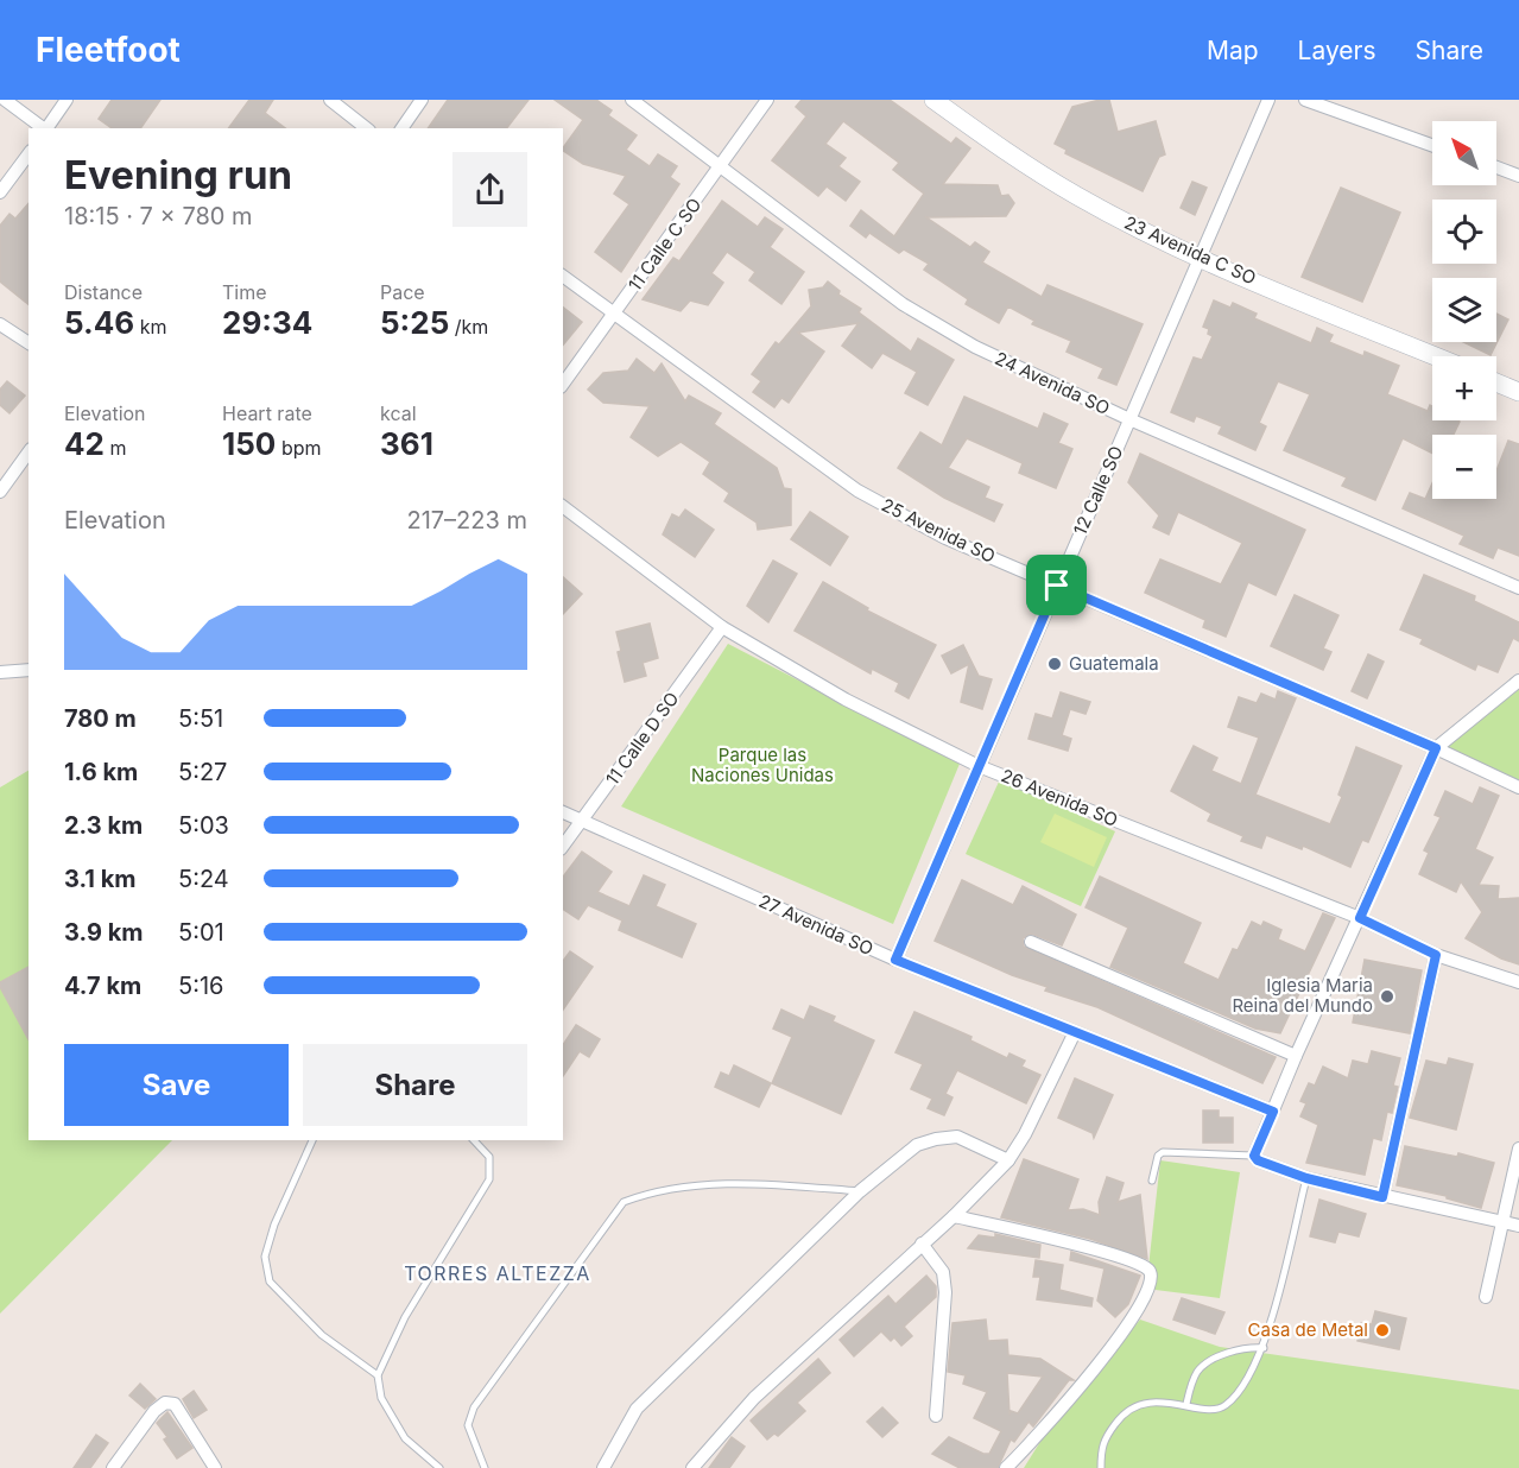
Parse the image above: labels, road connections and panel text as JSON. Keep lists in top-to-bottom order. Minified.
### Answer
{"streets":{"street":["11 Calle C SO","23 Avenida C SO","24 Avenida SO","12 Calle SO","25 Avenida SO","11 Calle D SO","26 Avenida SO","27 Avenida SO"]},"crossings":[["11 Calle C SO","24 Avenida SO"],["11 Calle C SO","25 Avenida SO"],["23 Avenida C SO","12 Calle SO"],["24 Avenida SO","12 Calle SO"],["12 Calle SO","25 Avenida SO"],["12 Calle SO","26 Avenida SO"],["12 Calle SO","27 Avenida SO"],["11 Calle D SO","26 Avenida SO"],["11 Calle D SO","27 Avenida SO"]],"districts":["TORRES ALTEZZA"],"parks":["Parque las Naciones Unidas"],"places":["Guatemala","Iglesia Maria Reina del Mundo","Casa de Metal"],"north":"top left","page":{"header":"Fleetfoot","nav":["Map","Layers","Share"],"map_buttons":["+","−"],"heading":["Evening run","18:15 · 7 × 780 m"],"stats":[["Distance","5.46 km"],["Time","29:34"],["Pace","5:25 /km"],["Elevation","42 m"],["Heart rate","150 bpm"],["kcal","361"]],"chart":["Elevation","217–223 m"],"list":[{"name":"780 m","note":"5:51"},{"name":"1.6 km","note":"5:27"},{"name":"2.3 km","note":"5:03"},{"name":"3.1 km","note":"5:24"},{"name":"3.9 km","note":"5:01"},{"name":"4.7 km","note":"5:16"}],"buttons":["Save","Share"]}}
